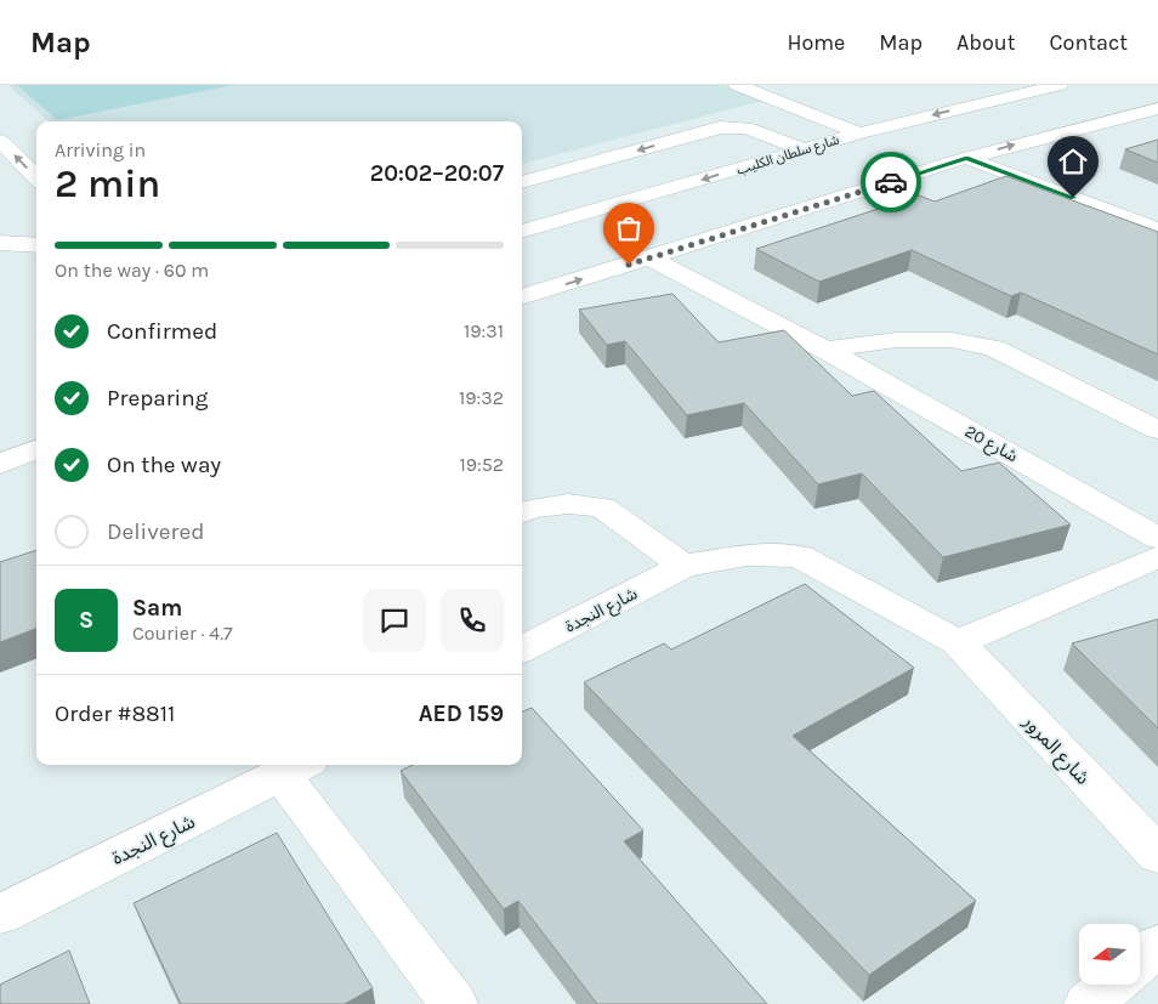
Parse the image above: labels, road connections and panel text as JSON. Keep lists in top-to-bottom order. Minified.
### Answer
{"streets":{"street":["شارع سلطان الكليب","شارع 20","شارع النجدة","شارع المرور"]},"crossings":[["شارع النجدة","شارع المرور"]],"north":"left","page":{"header":"Map","nav":["Home","Map","About","Contact"],"heading":["2 min","Arriving in","20:02–20:07"],"panel":["Sam","Courier · 4.7","Order #8811","AED 159"],"bar":"On the way · 60 m","list":[["Confirmed","19:31"],["Preparing","19:32"],["On the way","19:52"],"Delivered"],"round":"S"}}
